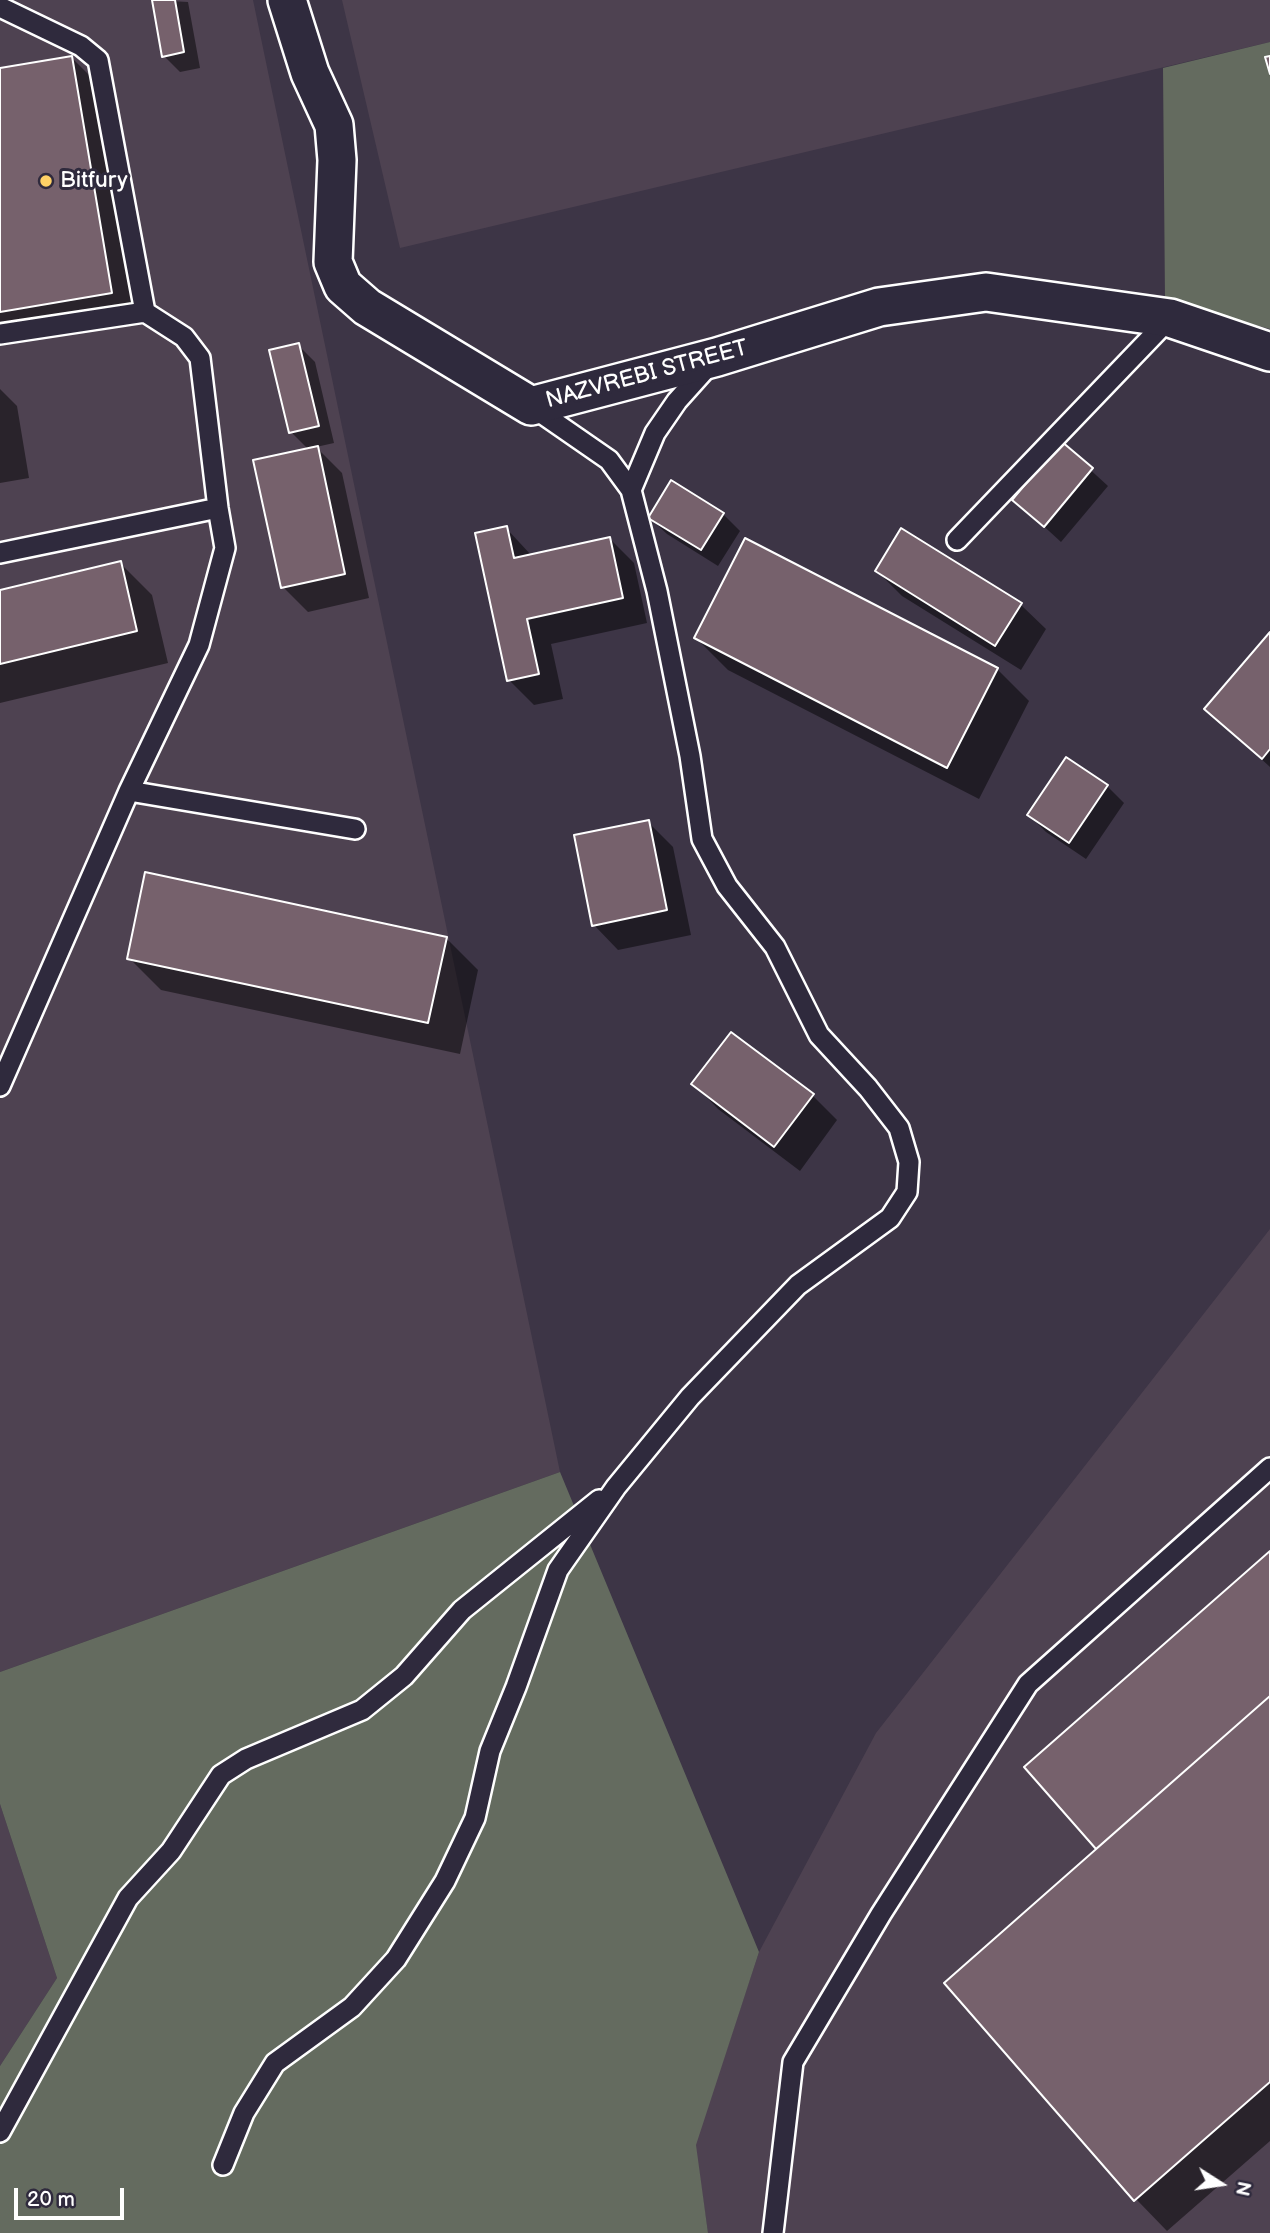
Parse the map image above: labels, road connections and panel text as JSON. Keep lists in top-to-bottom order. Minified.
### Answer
{"streets":{"street":["NAZVREBI STREET"]},"places":["Bitfury"],"scale_bar":"20 m","north":"right"}
